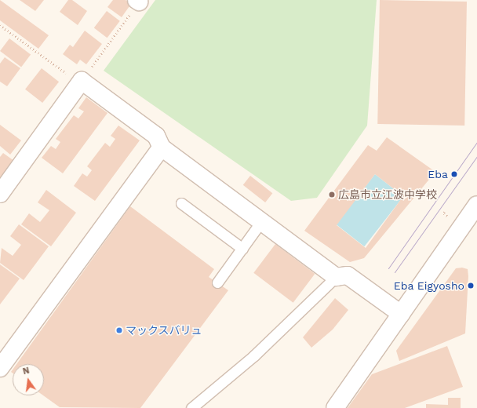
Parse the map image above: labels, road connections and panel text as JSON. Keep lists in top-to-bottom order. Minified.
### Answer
{"places":["Eba","広島市立江波中学校","Eba Eigyosho","マックスバリュ"],"north":"top"}
